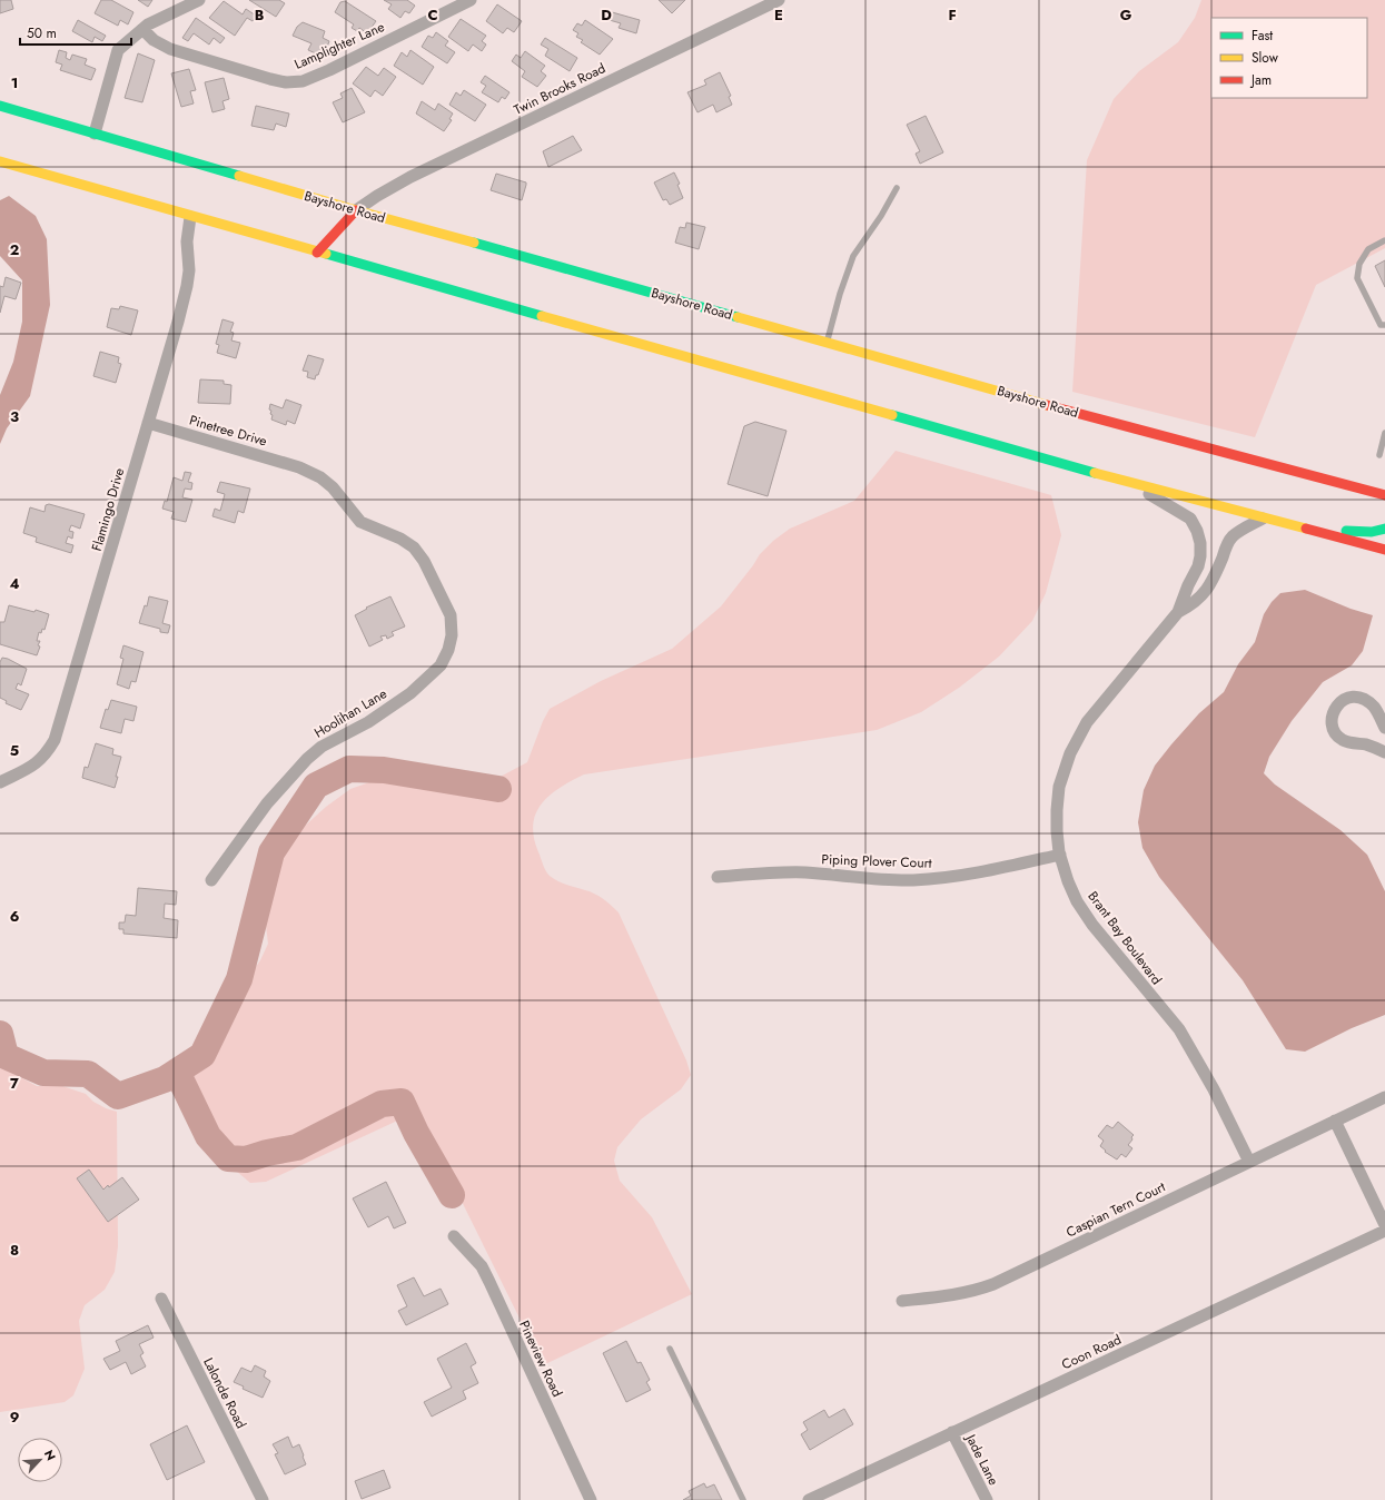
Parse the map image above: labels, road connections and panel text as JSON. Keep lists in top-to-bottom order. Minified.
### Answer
{"streets":{"main road":["Bayshore Road"],"street":["Lamplighter Lane","Twin Brooks Road","Pinetree Drive","Flamingo Drive","Hoolihan Lane","Piping Plover Court","Brant Bay Boulevard","Caspian Tern Court","Coon Road","Pineview Road","Lalonde Road","Jade Lane"]},"crossings":[["Twin Brooks Road","Bayshore Road"],["Pinetree Drive","Flamingo Drive"],["Pinetree Drive","Hoolihan Lane"],["Piping Plover Court","Brant Bay Boulevard"],["Brant Bay Boulevard","Caspian Tern Court"],["Coon Road","Jade Lane"]],"legend":["Fast","Slow","Jam"],"scale_bar":"50 m","north":"top right","grid":{"columns":["B","C","D","E","F","G"],"rows":["1","2","3","4","5","6","7","8","9"]}}
